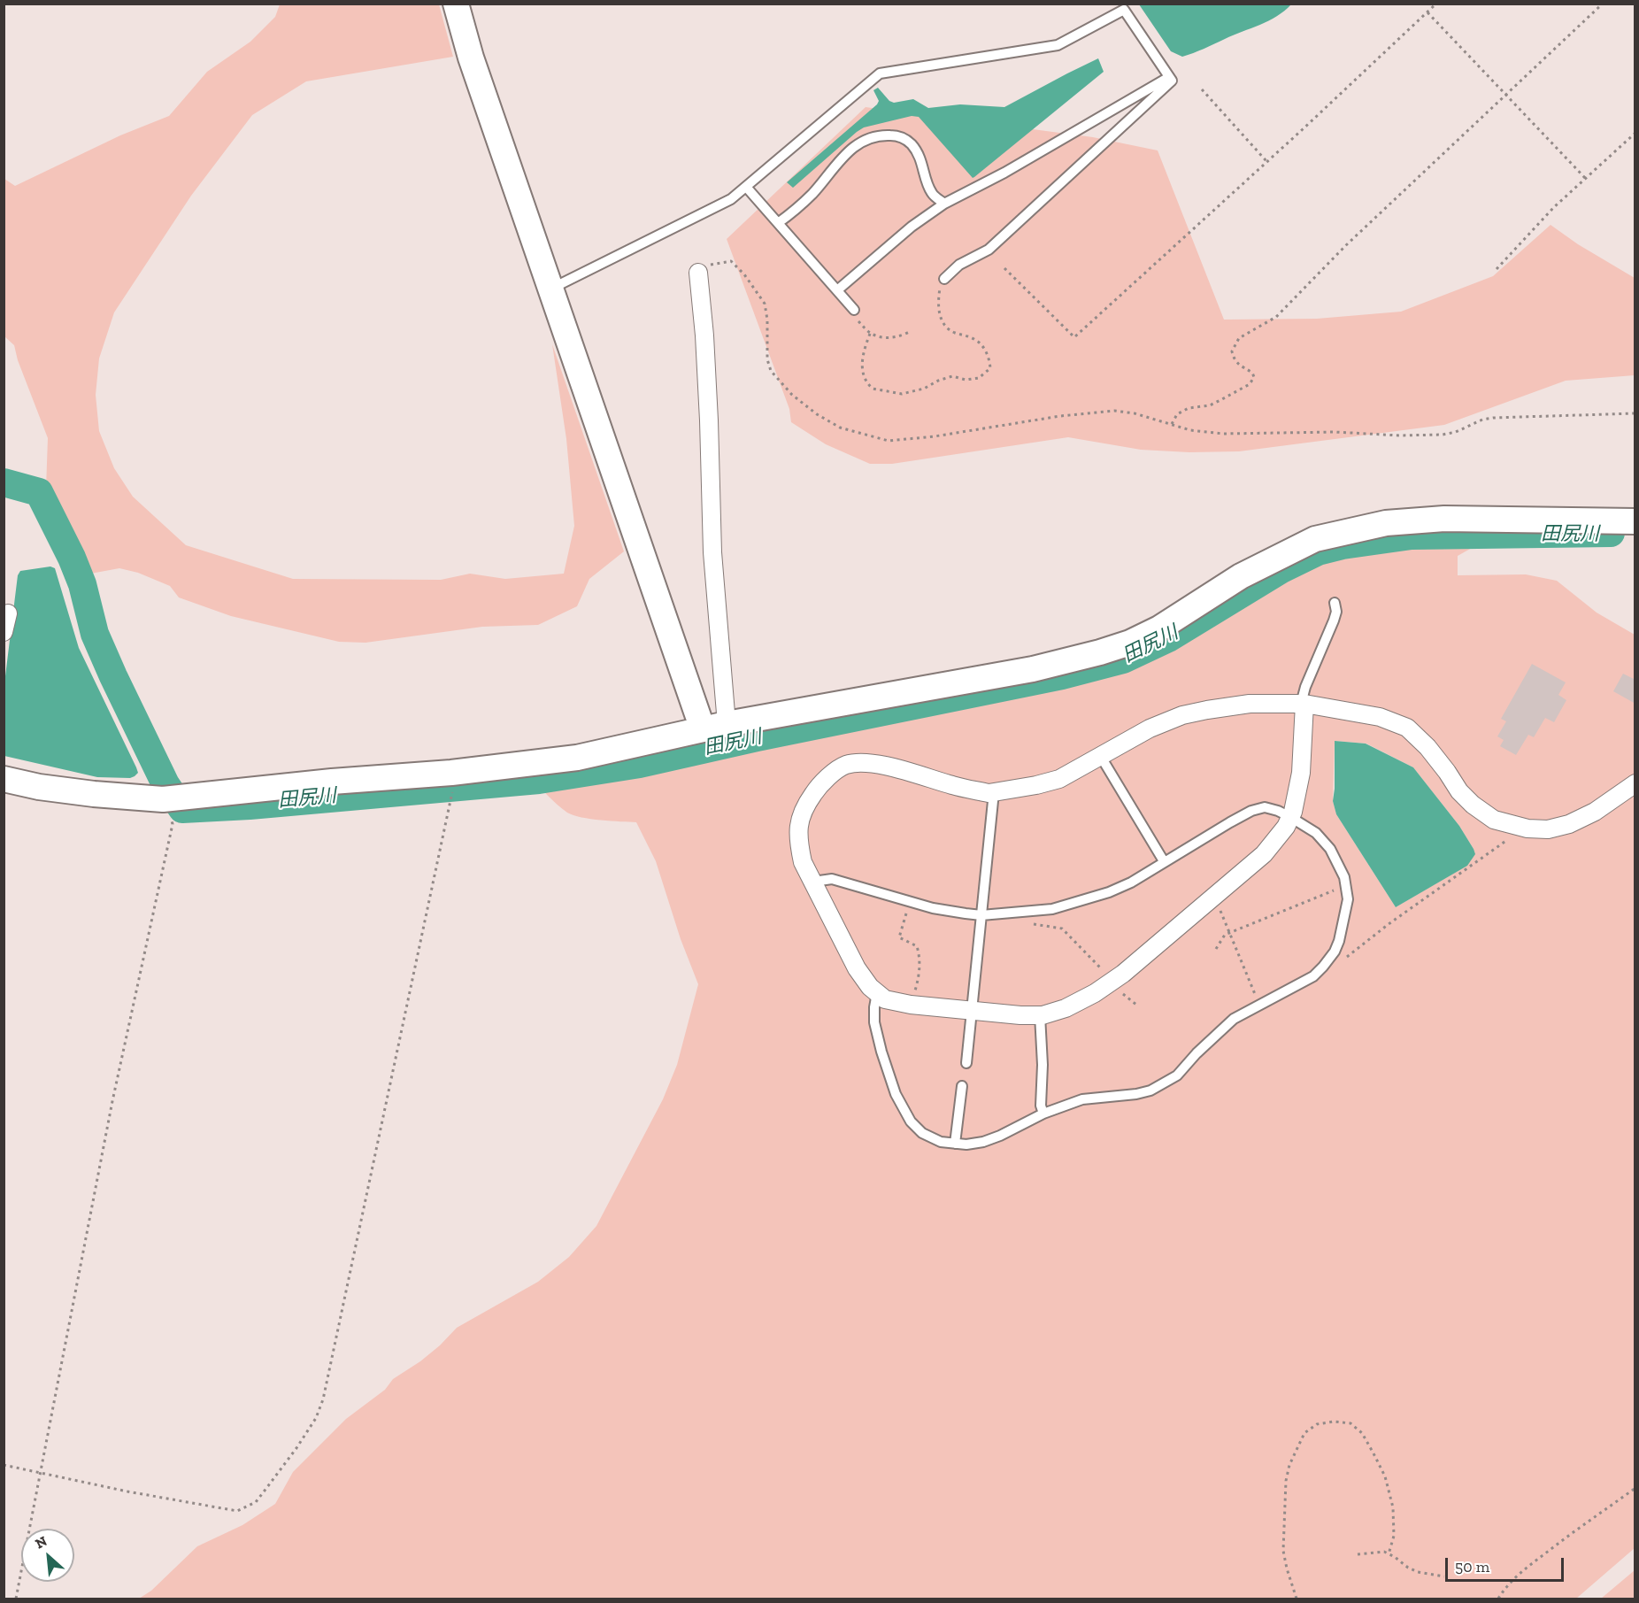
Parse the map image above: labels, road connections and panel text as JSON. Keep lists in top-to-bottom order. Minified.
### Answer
{"water":["田尻川"],"scale_bar":"50 m","north":"top left"}
